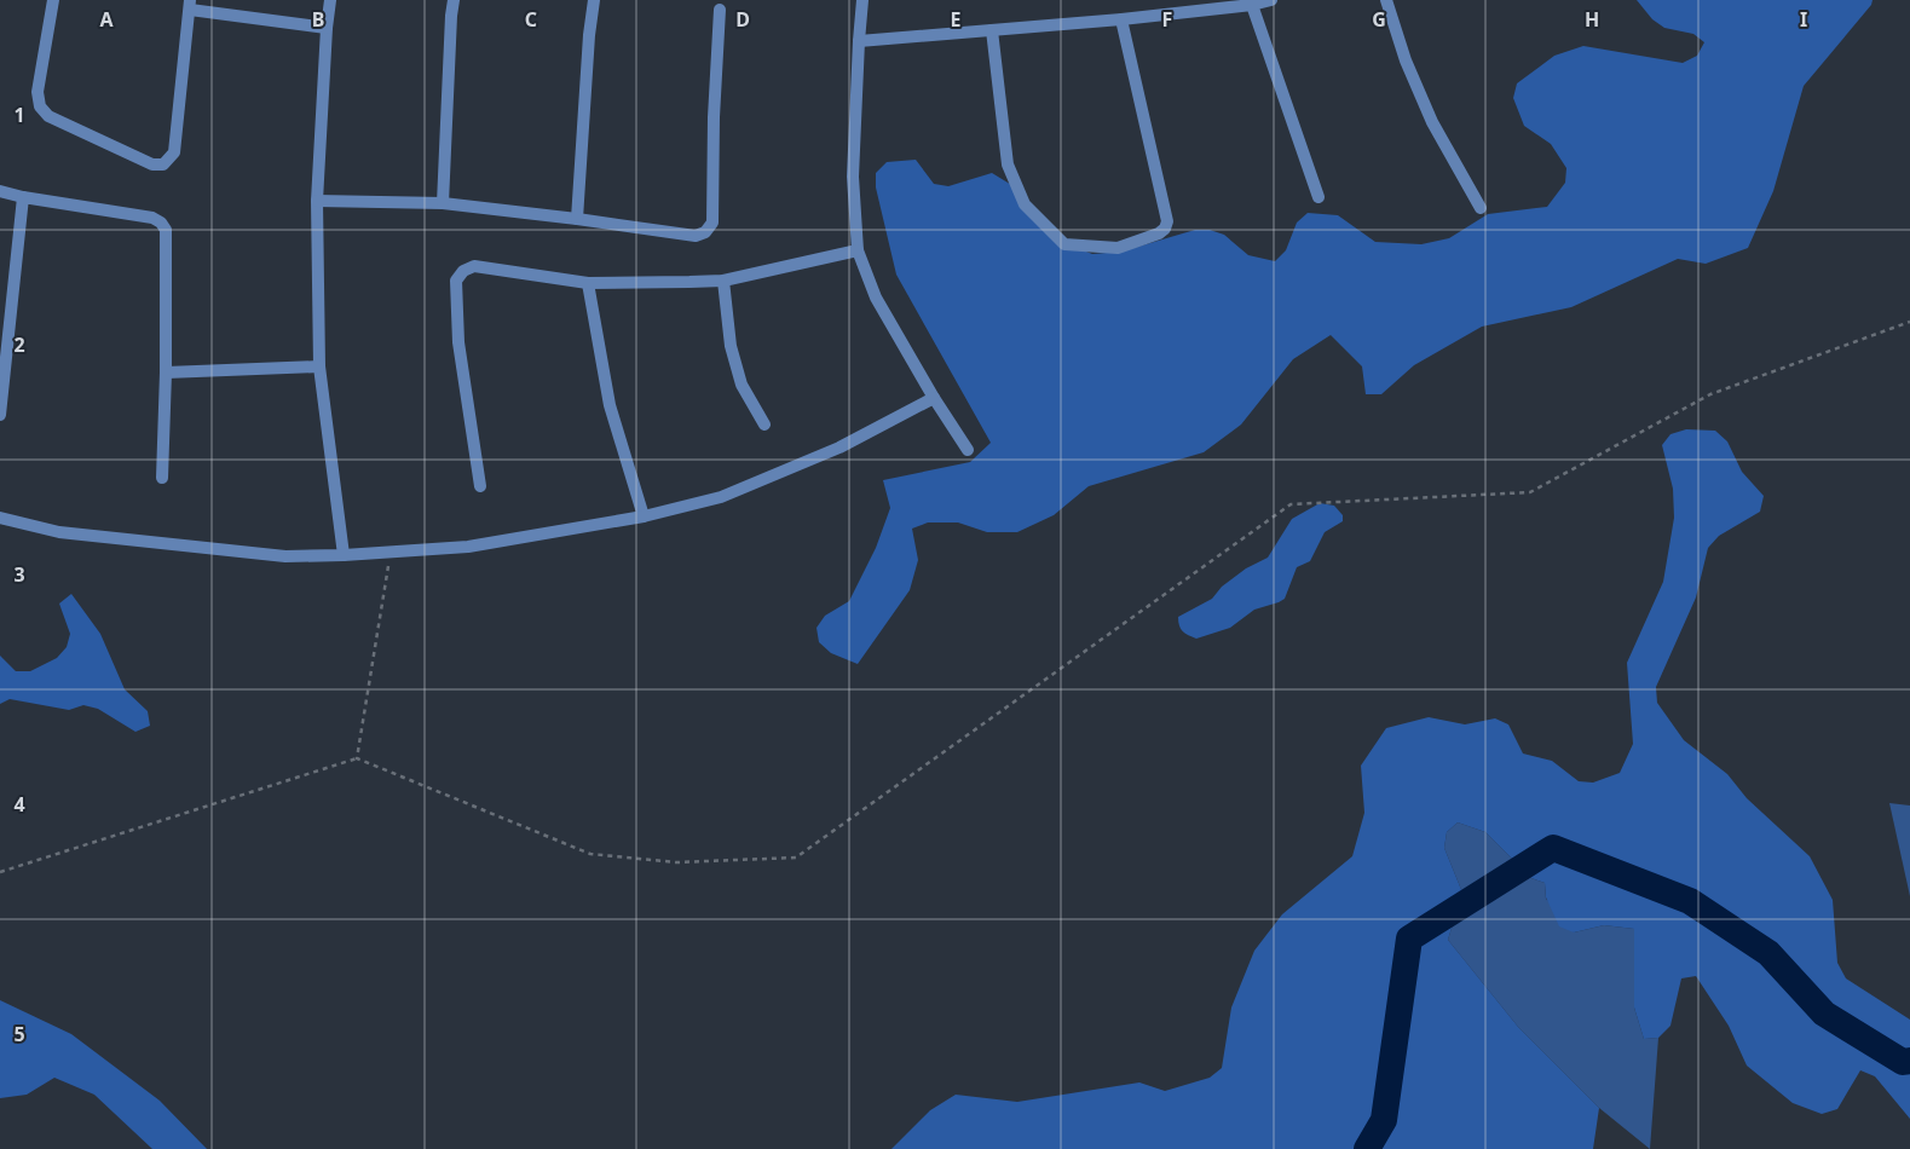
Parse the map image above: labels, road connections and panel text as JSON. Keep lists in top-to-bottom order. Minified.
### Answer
{"grid":{"columns":["A","B","C","D","E","F","G","H","I"],"rows":["1","2","3","4","5"]}}
